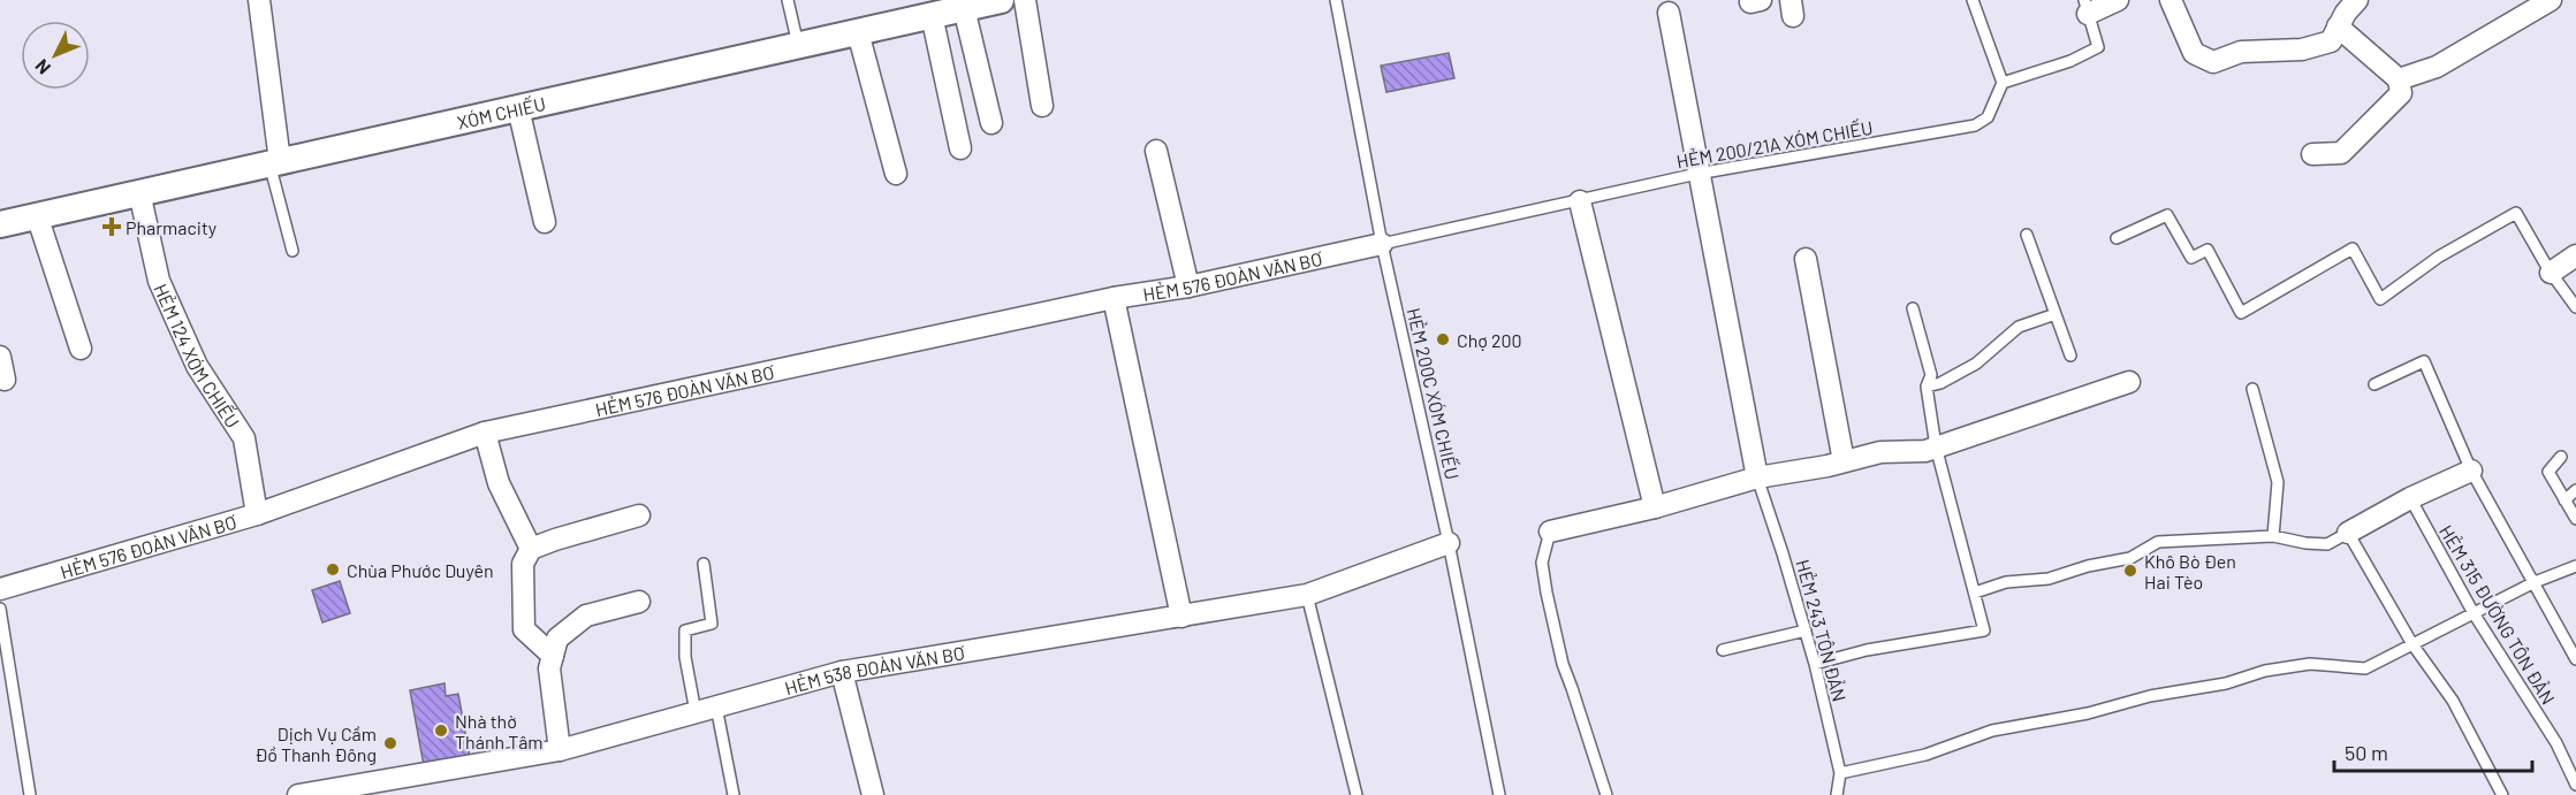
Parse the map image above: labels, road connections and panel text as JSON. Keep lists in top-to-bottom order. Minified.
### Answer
{"streets":{"street":["XÓM CHIẾU","HẺM 576 ĐOÀN VĂN BƠ","HẺM 124 XÓM CHIẾU","HẺM 538 ĐOÀN VĂN BƠ"],"lane":["HẺM 200/21A XÓM CHIẾU","HẺM 200C XÓM CHIẾU","HẺM 315 ĐƯỜNG TÔN ĐẢN","HẺM 243 TÔN ĐẢN"]},"crossings":[["XÓM CHIẾU","HẺM 124 XÓM CHIẾU"],["HẺM 200/21A XÓM CHIẾU","HẺM 576 ĐOÀN VĂN BƠ"],["HẺM 200/21A XÓM CHIẾU","HẺM 200C XÓM CHIẾU"],["HẺM 576 ĐOÀN VĂN BƠ","HẺM 124 XÓM CHIẾU"],["HẺM 576 ĐOÀN VĂN BƠ","HẺM 200C XÓM CHIẾU"],["HẺM 200C XÓM CHIẾU","HẺM 538 ĐOÀN VĂN BƠ"]],"places":{"health":["Pharmacity"],"other":["Chợ 200","Chùa Phước Duyên","Khô Bò Đen Hai Tèo","Nhà thờ Thánh Tâm","Dịch Vụ Cầm Đồ Thanh Đông"]},"scale_bar":"50 m","north":"bottom left"}
